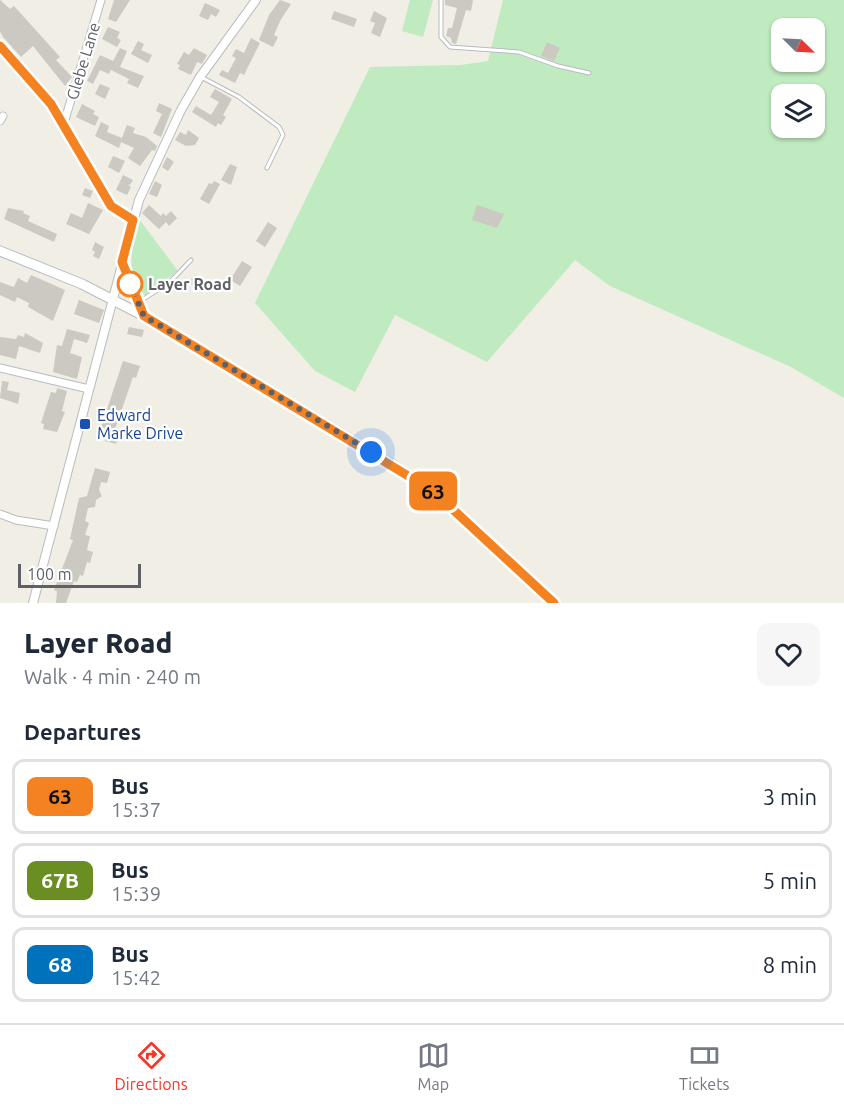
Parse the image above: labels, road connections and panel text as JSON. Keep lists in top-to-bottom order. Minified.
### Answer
{"streets":{"street":["Glebe Lane"]},"places":{"other":["Layer Road"],"transit":["Edward Marke Drive"]},"lines":["bus line 63"],"scale_bar":"100 m","north":"bottom right","page":{"on_map":"63","scale":"100 m","heading":[["Layer Road","Walk · 4 min · 240 m"],"Departures"],"list":[{"mark":"63","name":"Bus","note":"15:37","value":"3 min"},{"mark":"67B","name":"Bus","note":"15:39","value":"5 min"},{"mark":"68","name":"Bus","note":"15:42","value":"8 min"}],"tabs":["Directions","Map","Tickets"]}}
